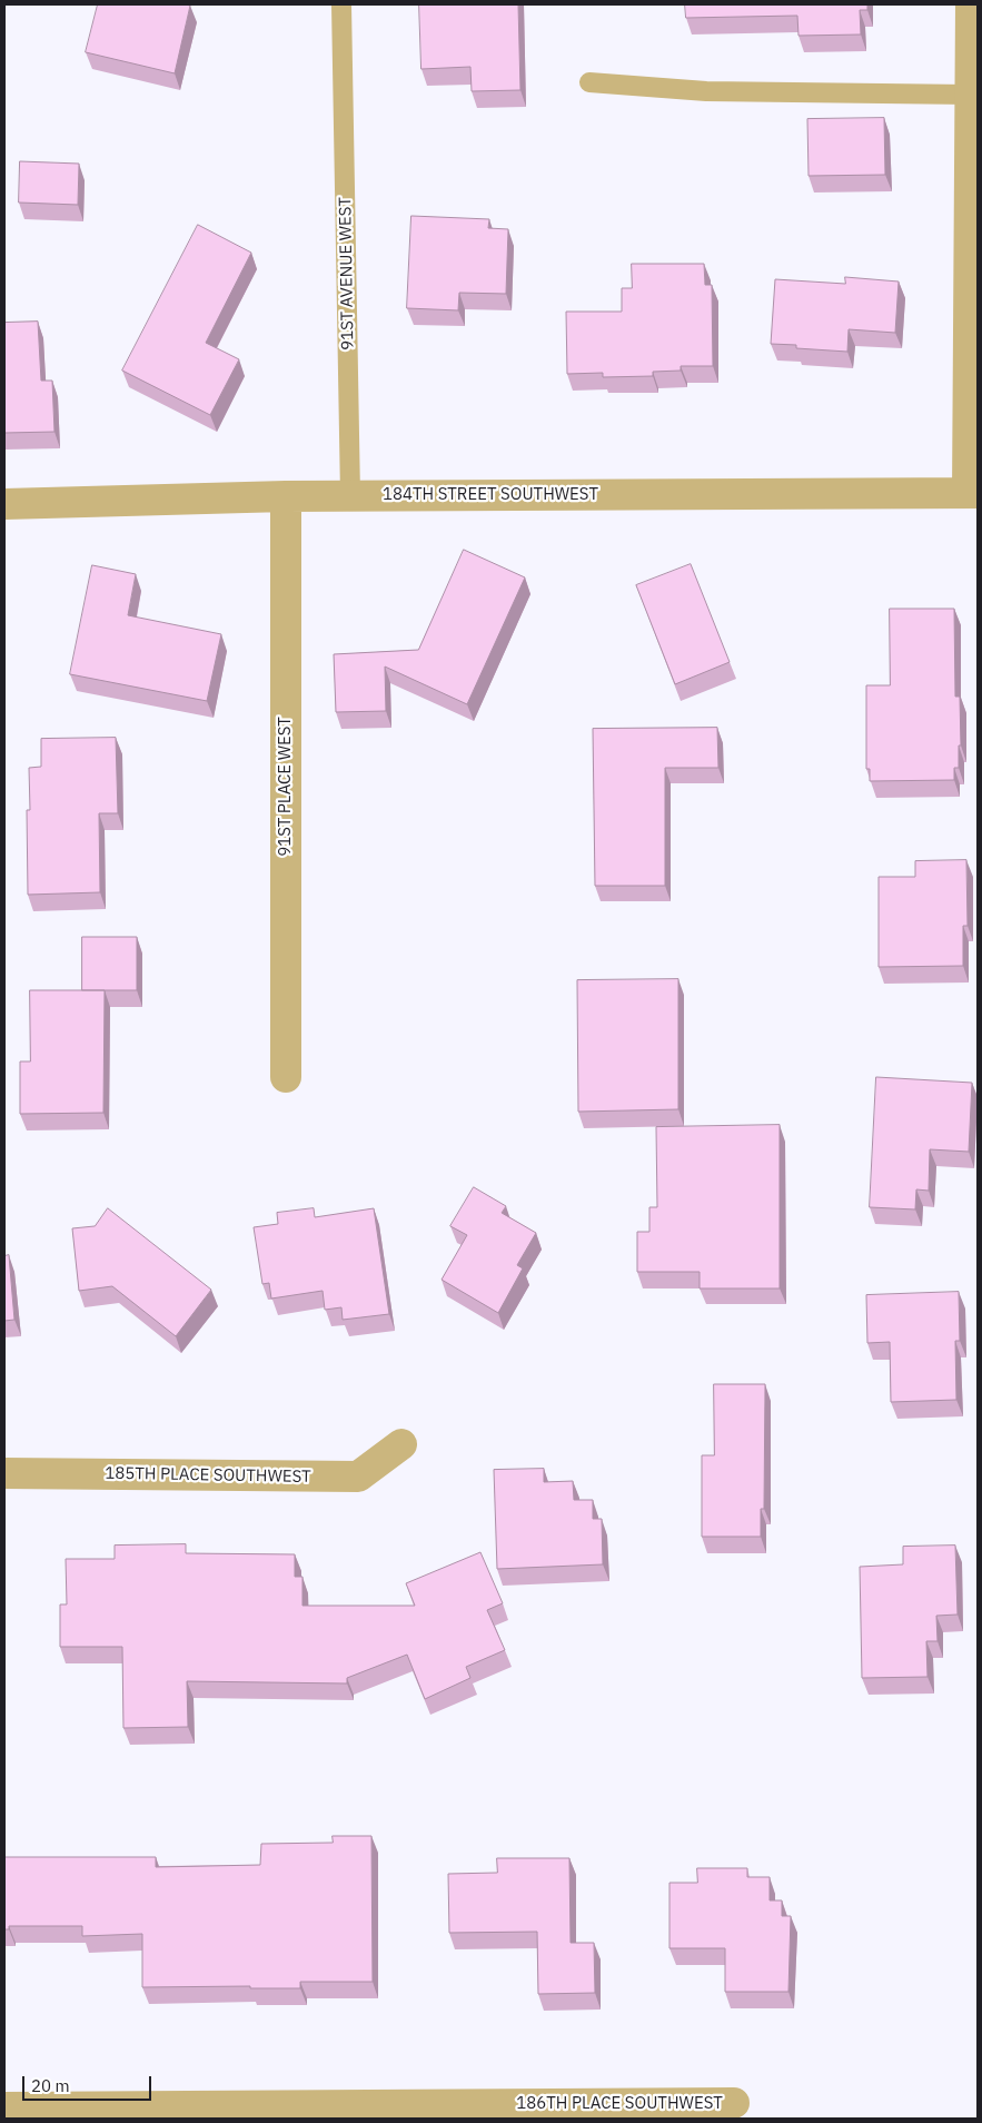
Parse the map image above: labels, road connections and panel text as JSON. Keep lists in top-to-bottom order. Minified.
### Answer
{"streets":{"street":["184TH STREET SOUTHWEST","91ST PLACE WEST","185TH PLACE SOUTHWEST","186TH PLACE SOUTHWEST"],"lane":["91ST AVENUE WEST"]},"crossings":[["91ST AVENUE WEST","184TH STREET SOUTHWEST"],["184TH STREET SOUTHWEST","91ST PLACE WEST"]],"scale_bar":"20 m"}
